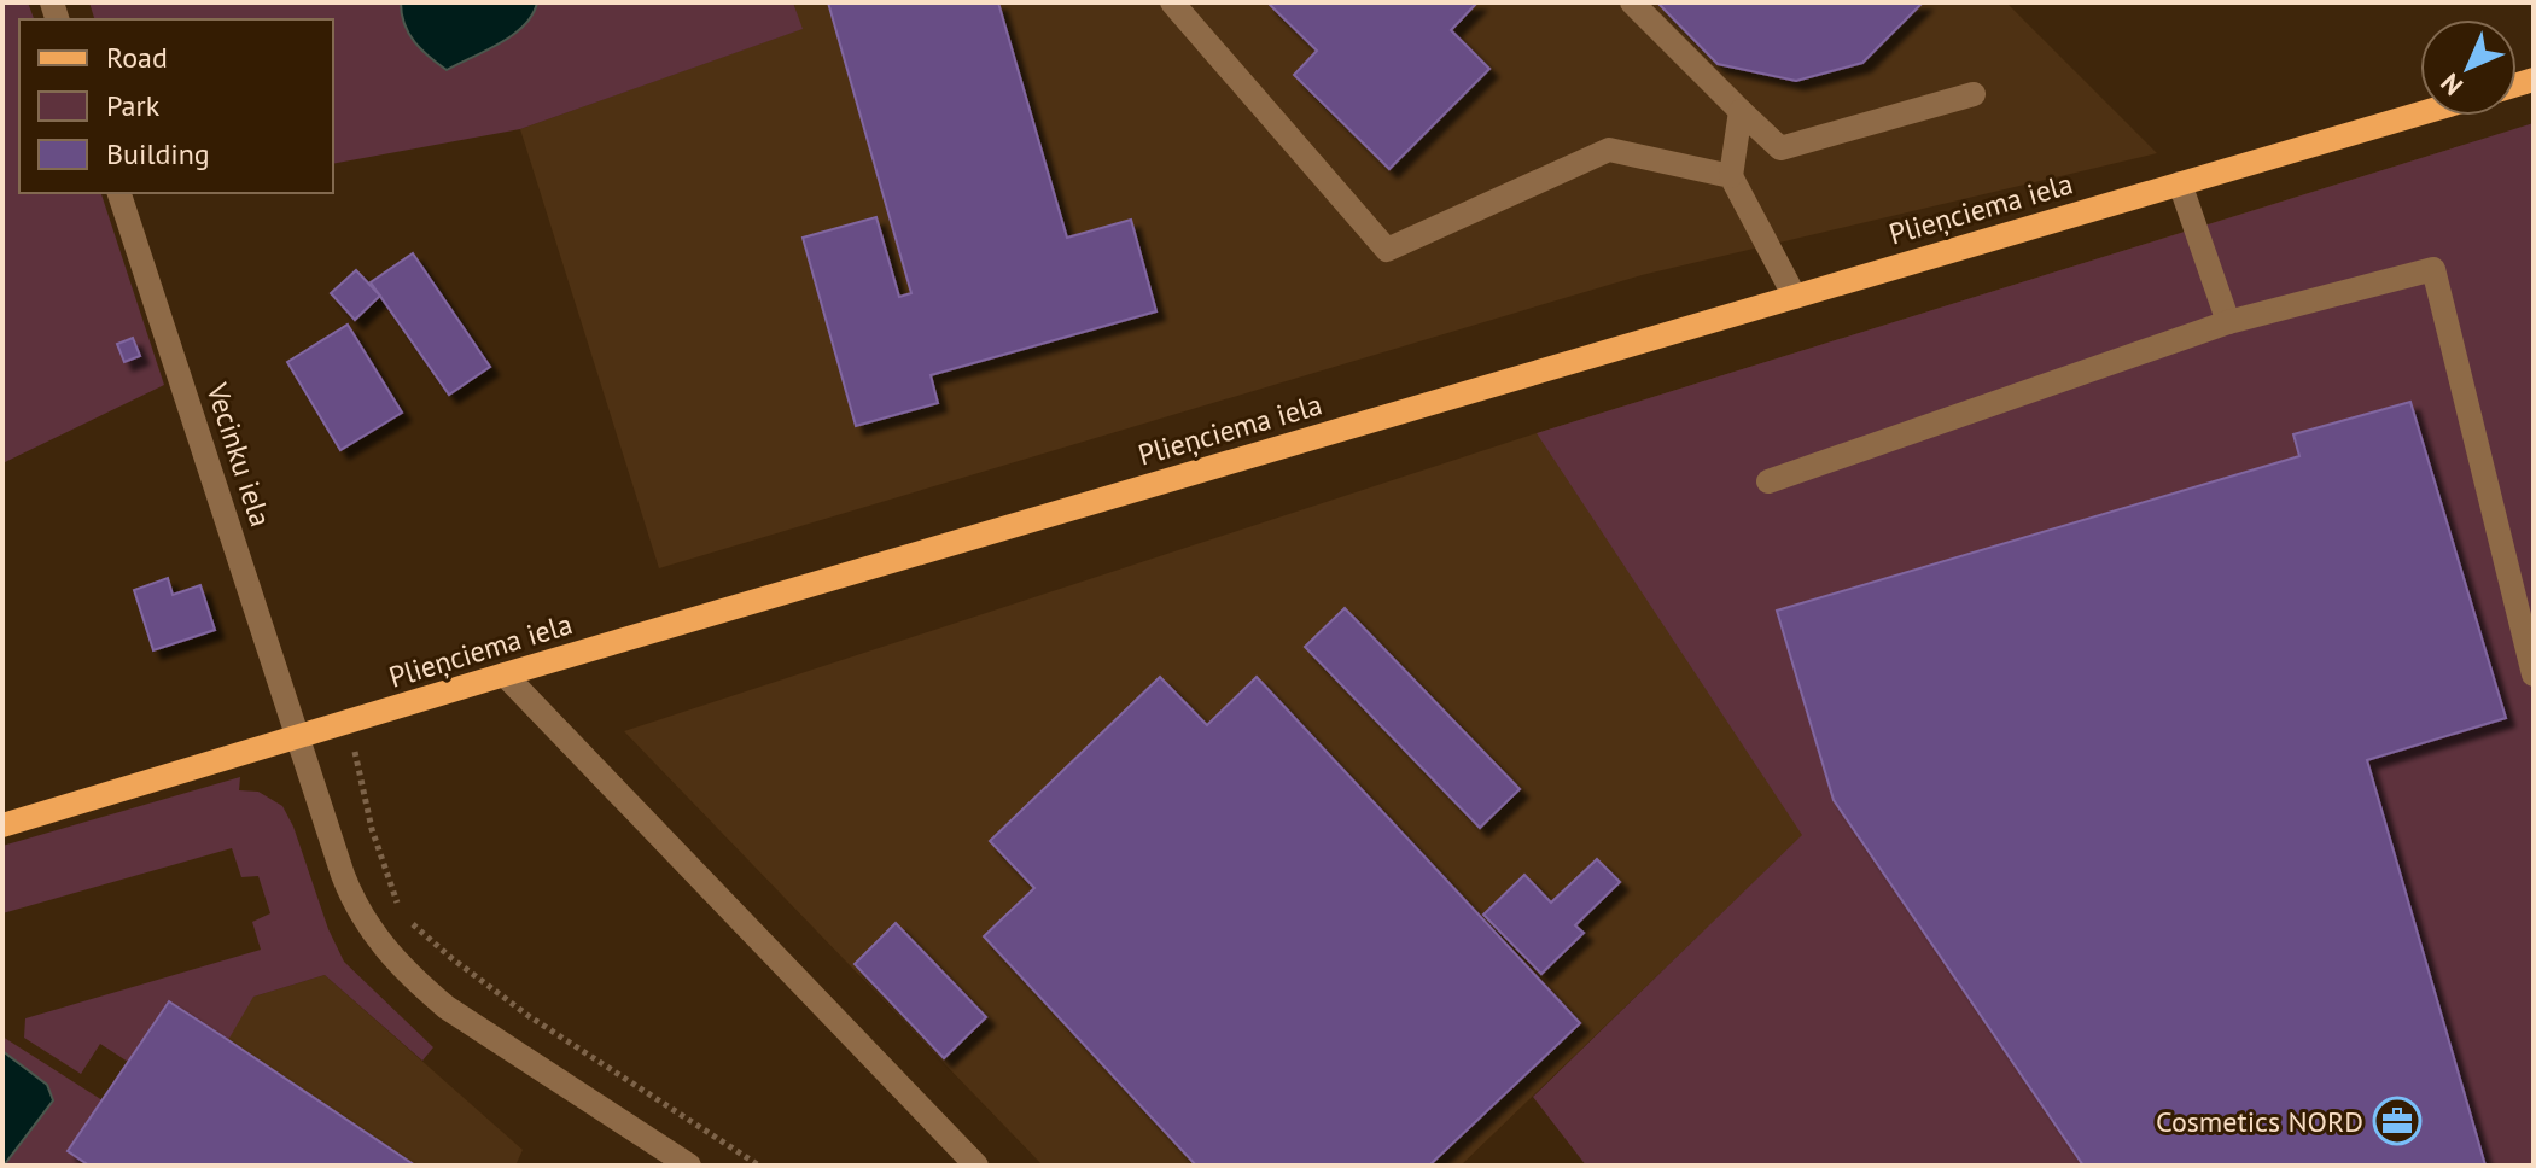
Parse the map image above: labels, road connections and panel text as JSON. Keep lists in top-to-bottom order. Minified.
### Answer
{"streets":{"main road":["Plieņciema iela"],"street":["Vecinku iela"]},"crossings":[["Plieņciema iela","Vecinku iela"]],"places":{"office":["Cosmetics NORD"]},"legend":["Road","Park","Building"],"north":"bottom left"}
